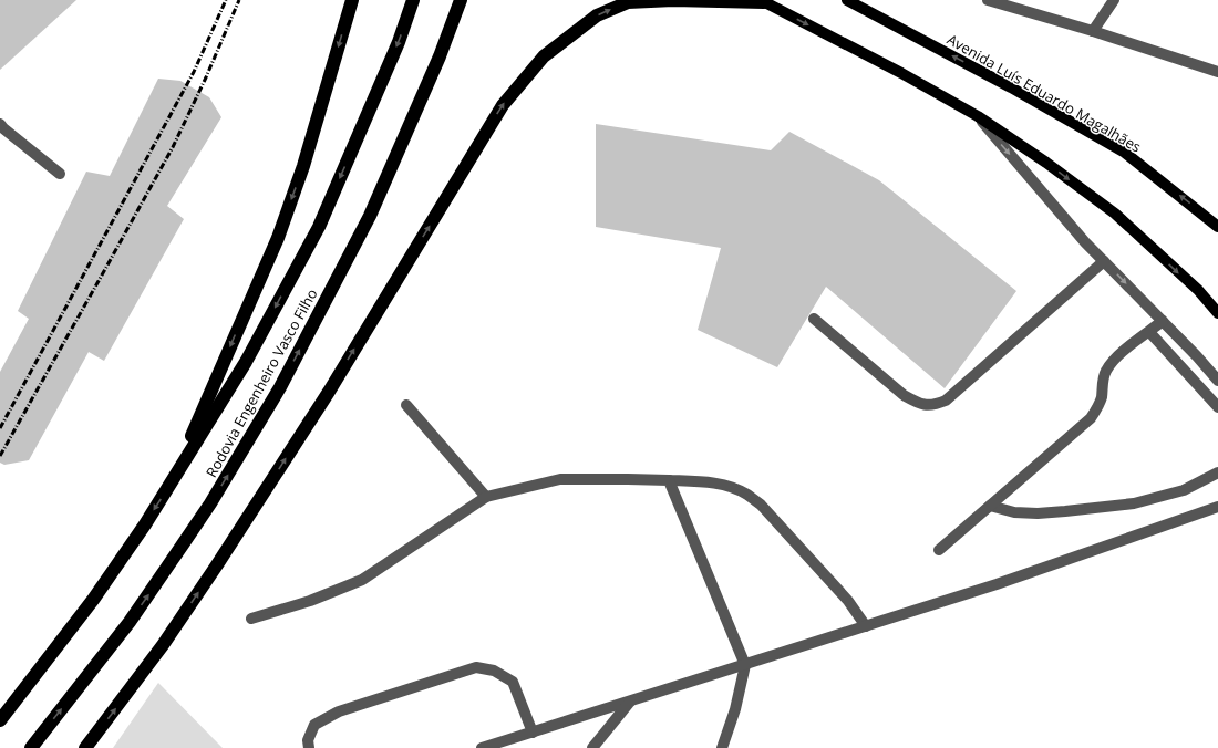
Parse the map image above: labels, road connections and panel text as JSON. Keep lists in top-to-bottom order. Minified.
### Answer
{"streets":{"highway":["Rodovia Engenheiro Vasco Filho"],"main road":["Avenida Luís Eduardo Magalhães"]}}
